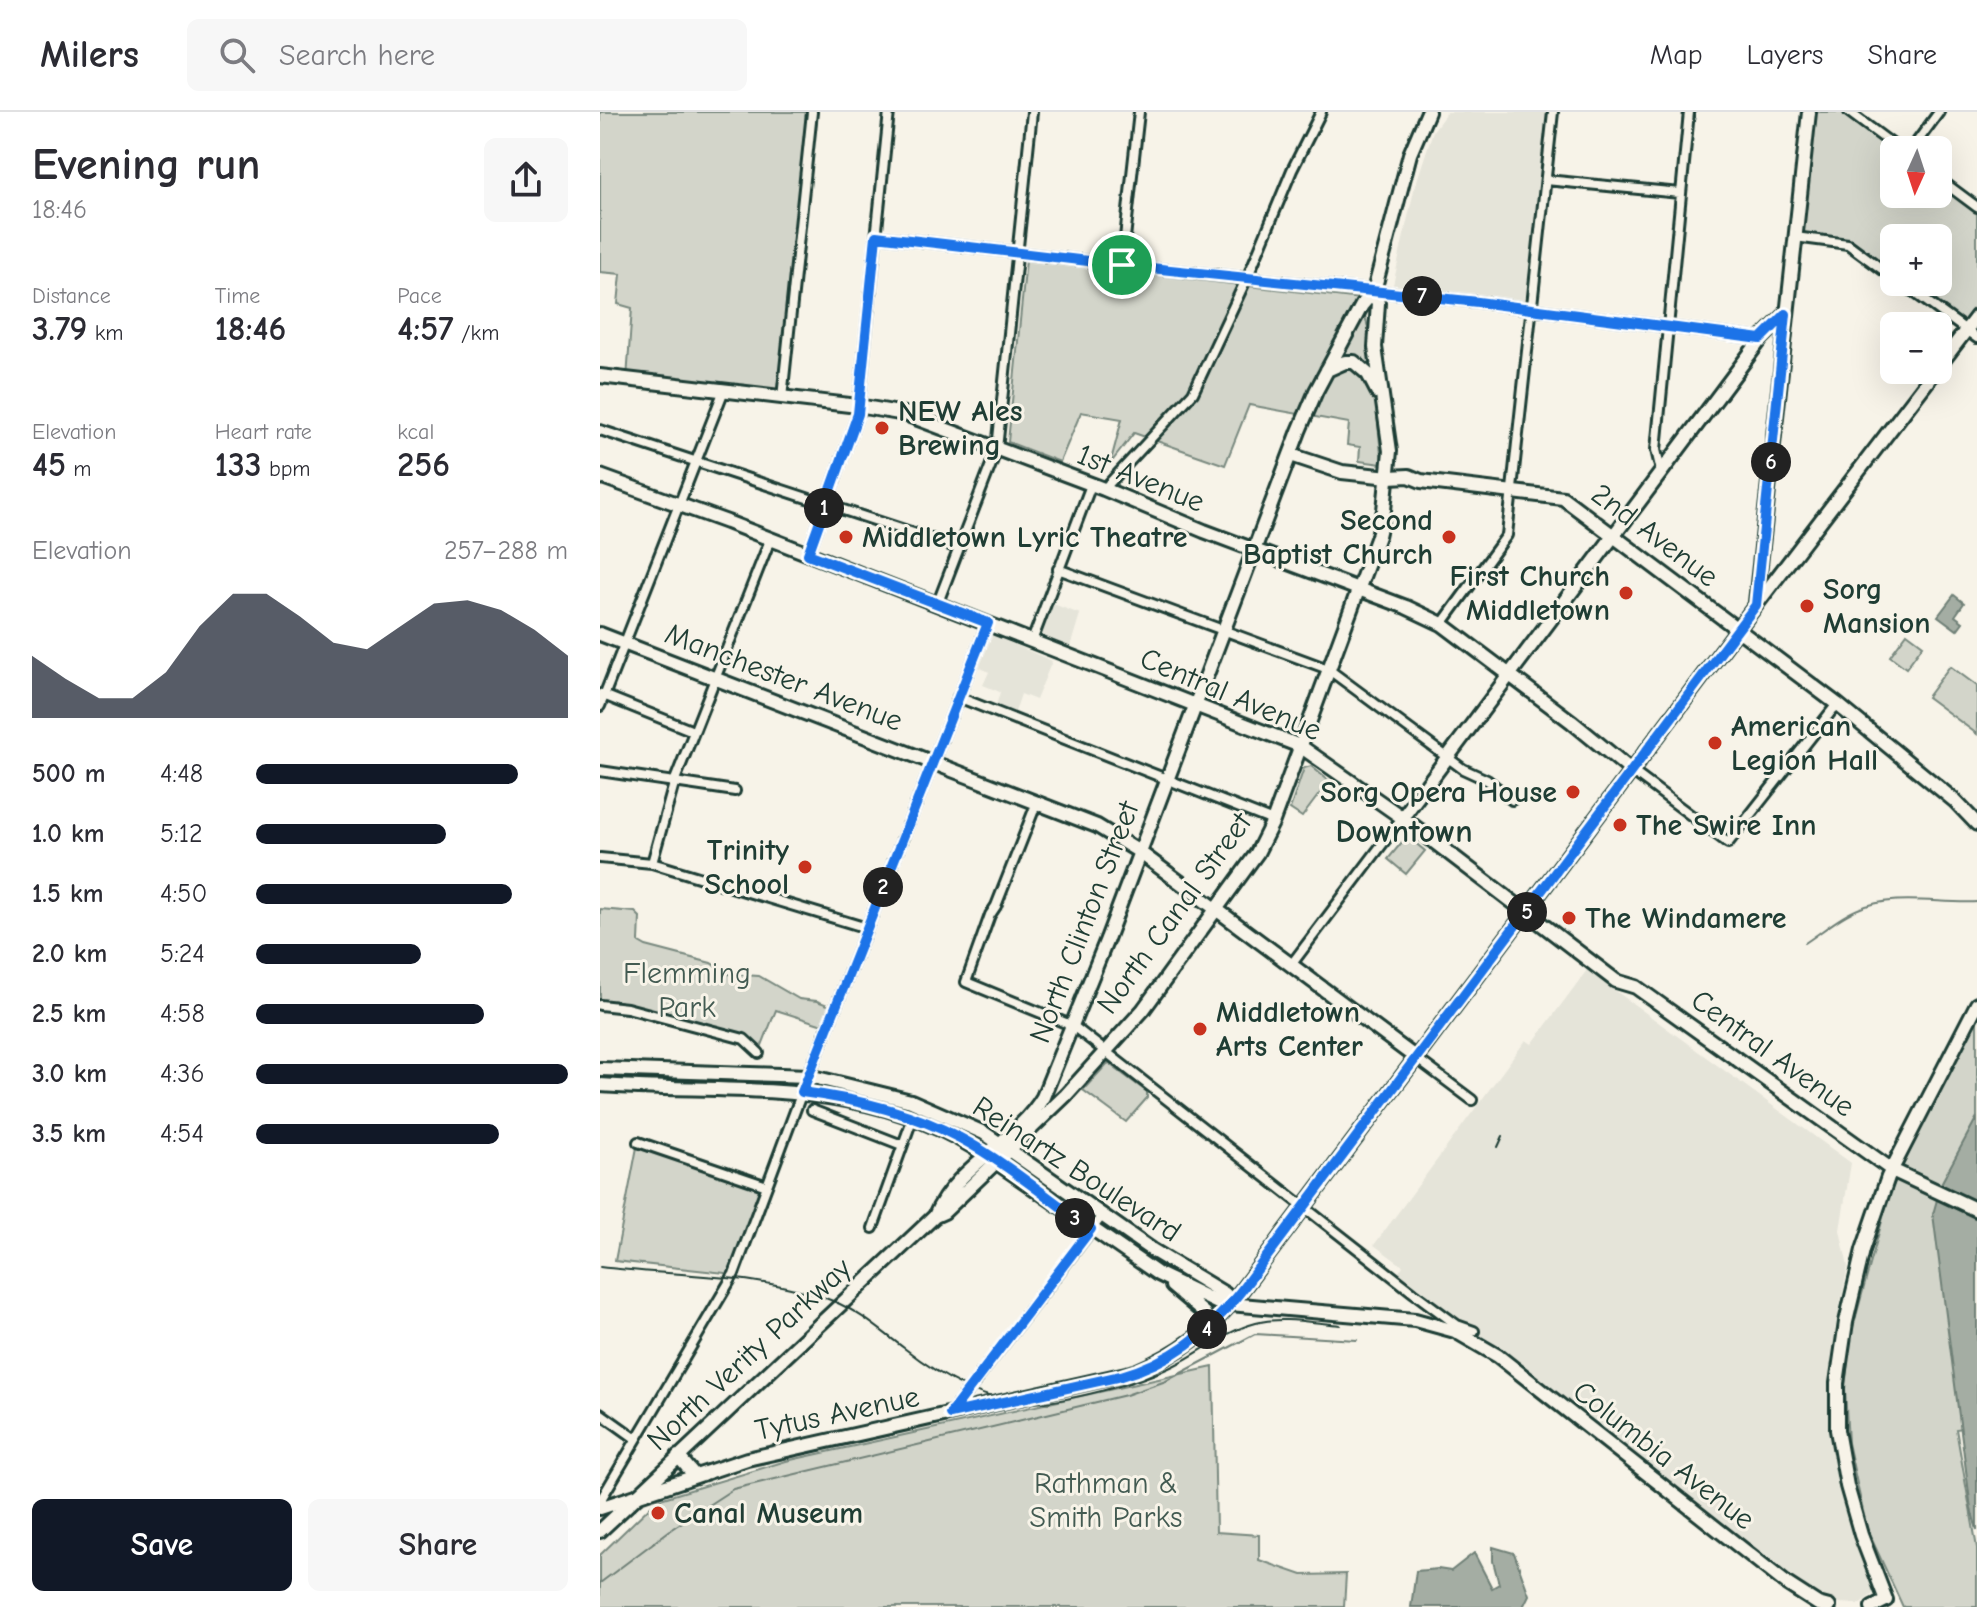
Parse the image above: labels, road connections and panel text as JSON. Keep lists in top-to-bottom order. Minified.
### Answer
{"streets":{"main road":["1st Avenue","2nd Avenue","Manchester Avenue","Central Avenue","North Canal Street","North Clinton Street","Reinartz Boulevard","North Verity Parkway","Tytus Avenue","Columbia Avenue"]},"crossings":[["1st Avenue","2nd Avenue"],["1st Avenue","North Canal Street"],["1st Avenue","North Clinton Street"],["1st Avenue","Tytus Avenue"],["2nd Avenue","North Canal Street"],["2nd Avenue","North Clinton Street"],["2nd Avenue","Tytus Avenue"],["Manchester Avenue","North Canal Street"],["Manchester Avenue","North Clinton Street"],["Manchester Avenue","Tytus Avenue"],["Manchester Avenue","Columbia Avenue"],["Central Avenue","North Canal Street"],["Central Avenue","North Clinton Street"],["Central Avenue","Tytus Avenue"],["North Canal Street","North Clinton Street"],["North Canal Street","Reinartz Boulevard"],["North Canal Street","North Verity Parkway"],["North Canal Street","Columbia Avenue"],["North Clinton Street","Reinartz Boulevard"],["North Clinton Street","Columbia Avenue"],["Reinartz Boulevard","North Verity Parkway"],["Reinartz Boulevard","Tytus Avenue"],["Reinartz Boulevard","Columbia Avenue"],["North Verity Parkway","Tytus Avenue"],["Tytus Avenue","Columbia Avenue"]],"districts":["Downtown"],"parks":["Flemming Park","Rathman & Smith Parks"],"places":["NEW Ales Brewing","Middletown Lyric Theatre","Second Baptist Church","First Church Middletown","Sorg Mansion","American Legion Hall","Sorg Opera House","The Swire Inn","Trinity School","The Windamere","Middletown Arts Center","Canal Museum"],"north":"bottom","page":{"header":"Milers","search":"Search here","nav":["Map","Layers","Share"],"heading":["Evening run","18:46"],"map_buttons":["+","−"],"stats":[["Distance","3.79 km"],["Time","18:46"],["Pace","4:57 /km"],["Elevation","45 m"],["Heart rate","133 bpm"],["kcal","256"]],"pins":["7","6","1","2","5","3","4"],"chart":["Elevation","257–288 m"],"list":[{"name":"500 m","note":"4:48"},{"name":"1.0 km","note":"5:12"},{"name":"1.5 km","note":"4:50"},{"name":"2.0 km","note":"5:24"},{"name":"2.5 km","note":"4:58"},{"name":"3.0 km","note":"4:36"},{"name":"3.5 km","note":"4:54"}],"buttons":["Save","Share"]}}
